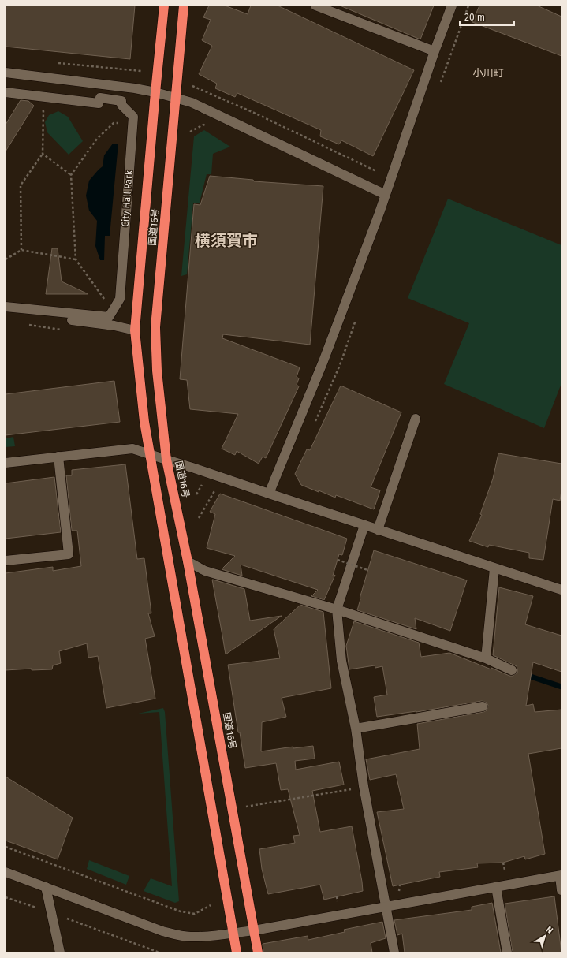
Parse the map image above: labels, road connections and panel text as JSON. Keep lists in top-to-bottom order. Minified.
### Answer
{"streets":{"highway":["国道16号"],"street":["City Hall Park"]},"districts":["小川町","横須賀市"],"scale_bar":"20 m","north":"top right"}
